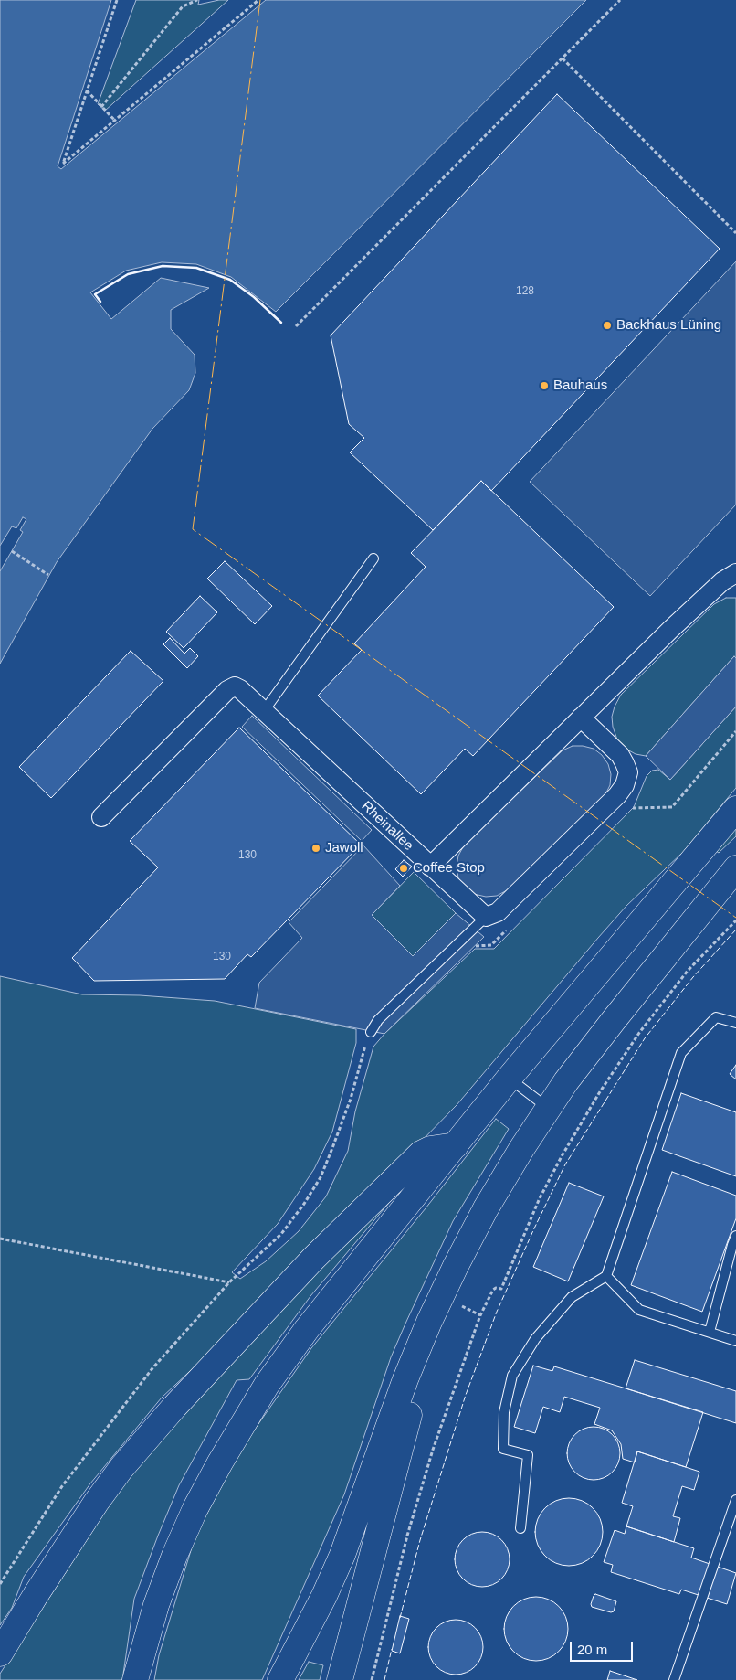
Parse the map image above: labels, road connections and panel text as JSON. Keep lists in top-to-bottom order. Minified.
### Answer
{"streets":{"street":["Rheinallee"]},"places":["Backhaus Lüning","Bauhaus","Jawoll","Coffee Stop"],"house_numbers":["128","130","130"],"scale_bar":"20 m"}
